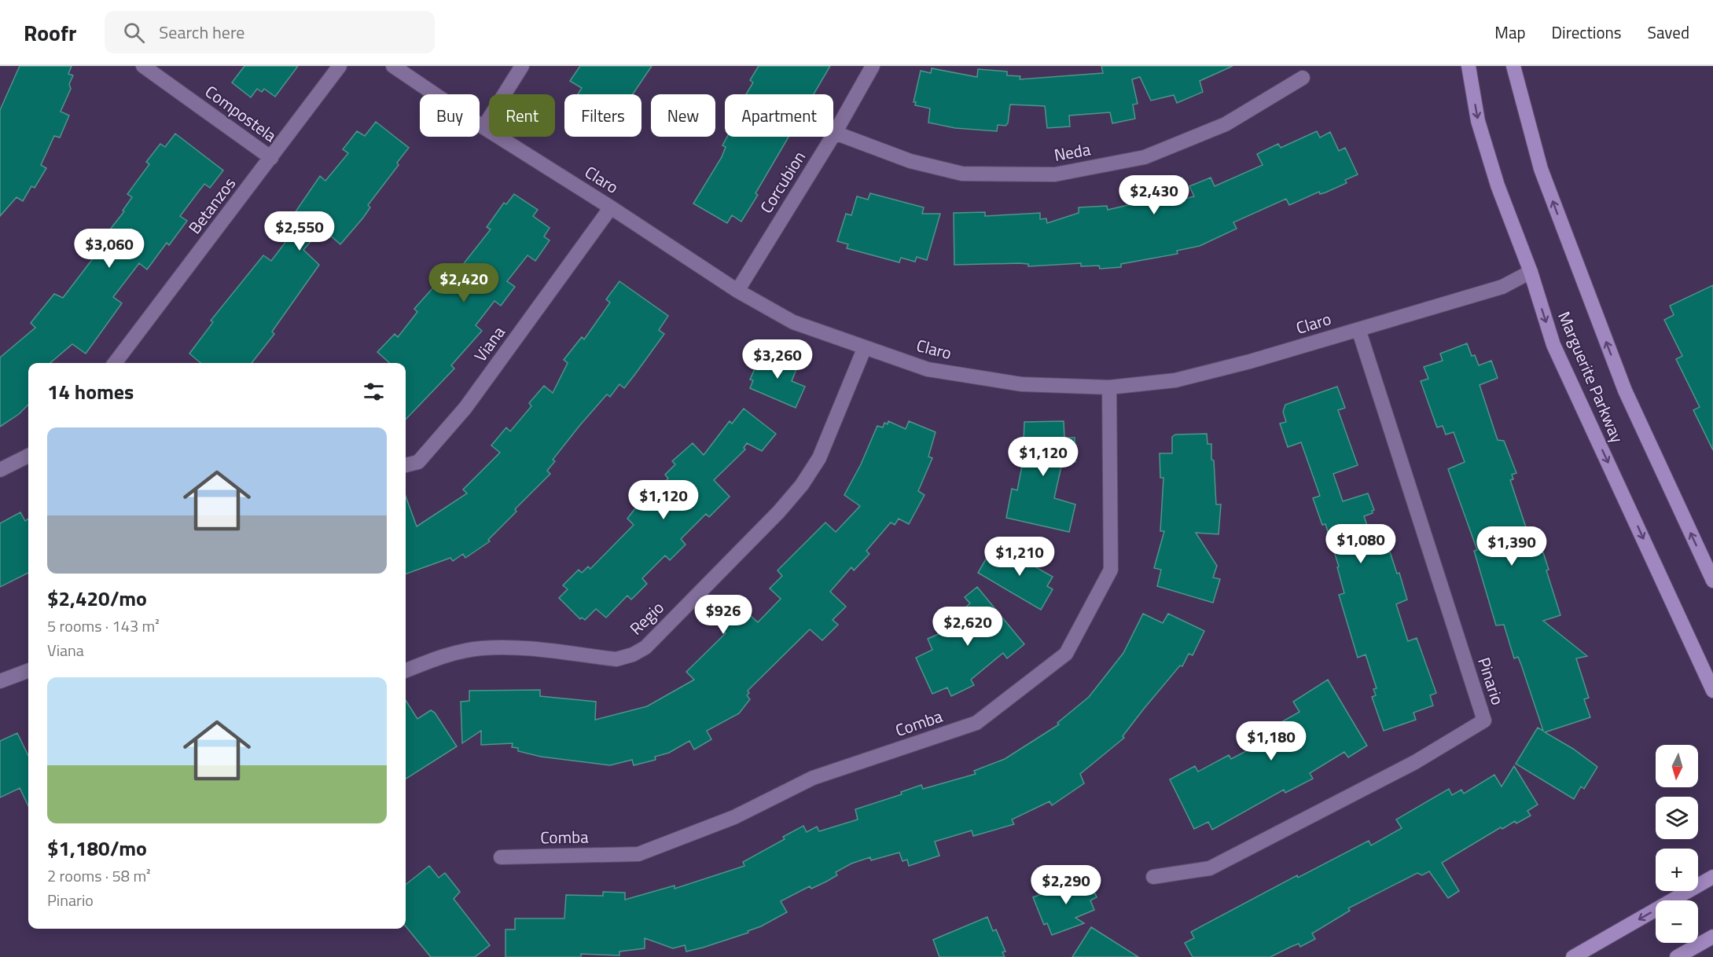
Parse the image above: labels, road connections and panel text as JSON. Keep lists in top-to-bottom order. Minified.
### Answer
{"streets":{"main road":["Marguerite Parkway"],"street":["Compostela","Neda","Claro","Corcubion","Betanzos","Viana","Regio","Pinario","Comba"]},"crossings":[["Compostela","Betanzos"],["Neda","Corcubion"],["Claro","Corcubion"],["Claro","Viana"],["Claro","Marguerite Parkway"],["Claro","Regio"],["Claro","Pinario"],["Claro","Comba"]],"north":"bottom","page":{"header":"Roofr","search":"Search here","nav":["Map","Directions","Saved"],"chip":["Buy","Rent","Filters","New","Apartment"],"price":["$2,430","$2,550","$3,060","$2,420","$3,260","$1,120","$1,120","$1,080","$1,390","$1,210","$926","$2,620","$1,180","$2,290"],"heading":"14 homes","list":[{"name":"$2,420/mo","note":"5 rooms · 143 m² · Viana"},{"name":"$1,180/mo","note":"2 rooms · 58 m² · Pinario"}],"map_buttons":["+","−"]}}
